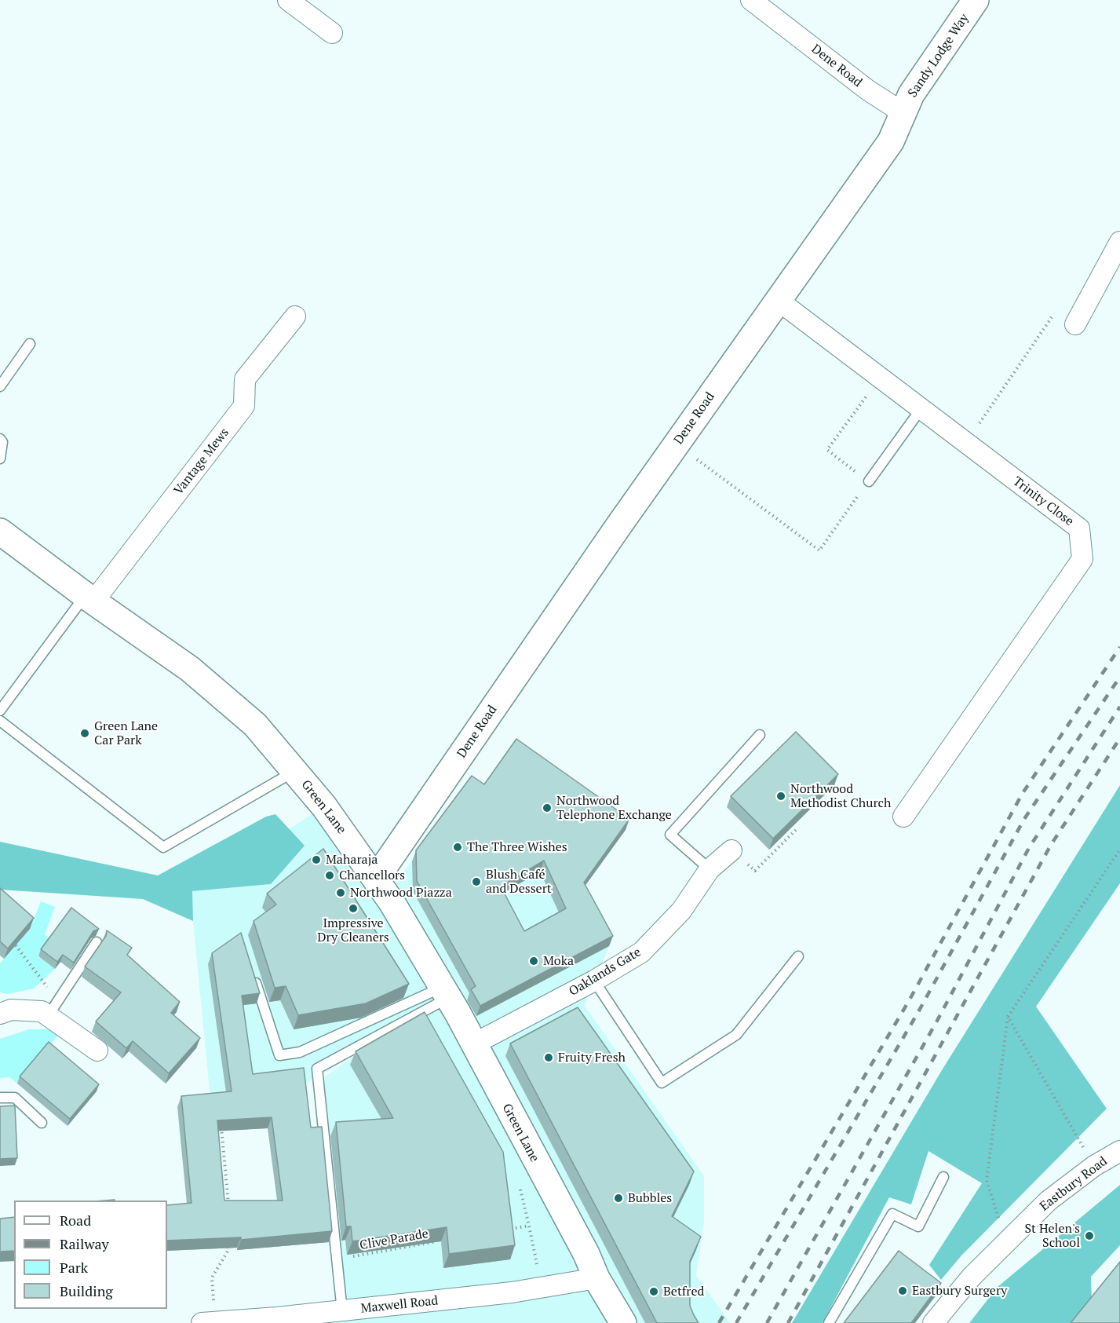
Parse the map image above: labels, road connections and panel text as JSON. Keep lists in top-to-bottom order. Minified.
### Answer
{"streets":{"street":["Sandy Lodge Way","Dene Road","Vantage Mews","Trinity Close","Green Lane","Oaklands Gate","Eastbury Road","Maxwell Road"],"path":["Clive Parade"]},"crossings":[["Sandy Lodge Way","Dene Road"],["Dene Road","Trinity Close"],["Dene Road","Green Lane"],["Vantage Mews","Green Lane"],["Green Lane","Oaklands Gate"],["Green Lane","Maxwell Road"]],"places":["Green Lane Car Park","Northwood Methodist Church","Northwood Telephone Exchange","The Three Wishes","Maharaja","Chancellors","Blush Café and Dessert","Northwood Piazza","Impressive Dry Cleaners","Moka","Fruity Fresh","Bubbles","St Helen's School","Eastbury Surgery","Betfred"],"legend":["Road","Railway","Park","Building"]}
